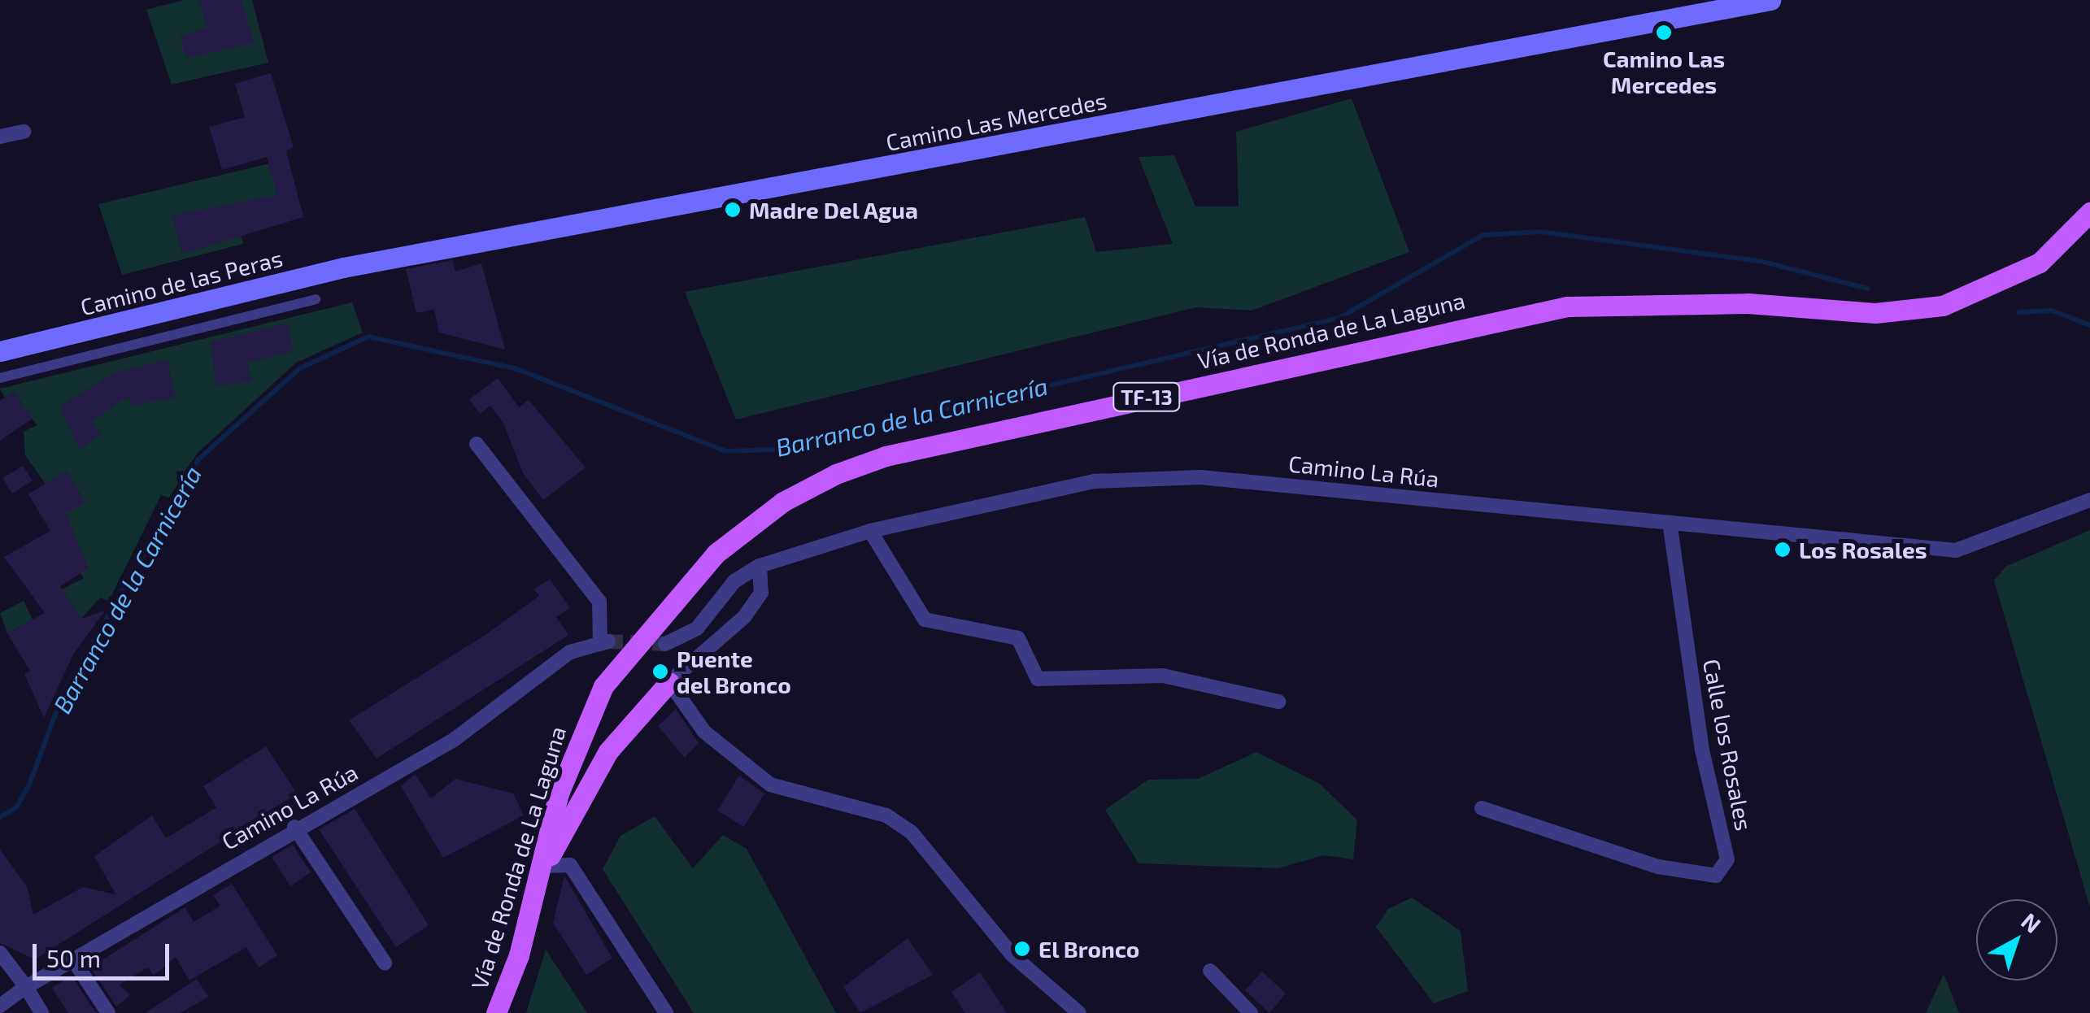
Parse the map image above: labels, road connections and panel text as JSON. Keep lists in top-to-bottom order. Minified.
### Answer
{"streets":{"main road":["Camino Las Mercedes","Camino de las Peras","Vía de Ronda de La Laguna","TF-13"],"street":["Camino La Rúa","Calle los Rosales"]},"crossings":[["Camino Las Mercedes","Camino de las Peras"],["Camino La Rúa","Calle los Rosales"]],"water":["Barranco de la Carnicería"],"places":["Camino Las Mercedes","Madre Del Agua","Los Rosales","Puente del Bronco","El Bronco"],"scale_bar":"50 m","north":"top right"}
